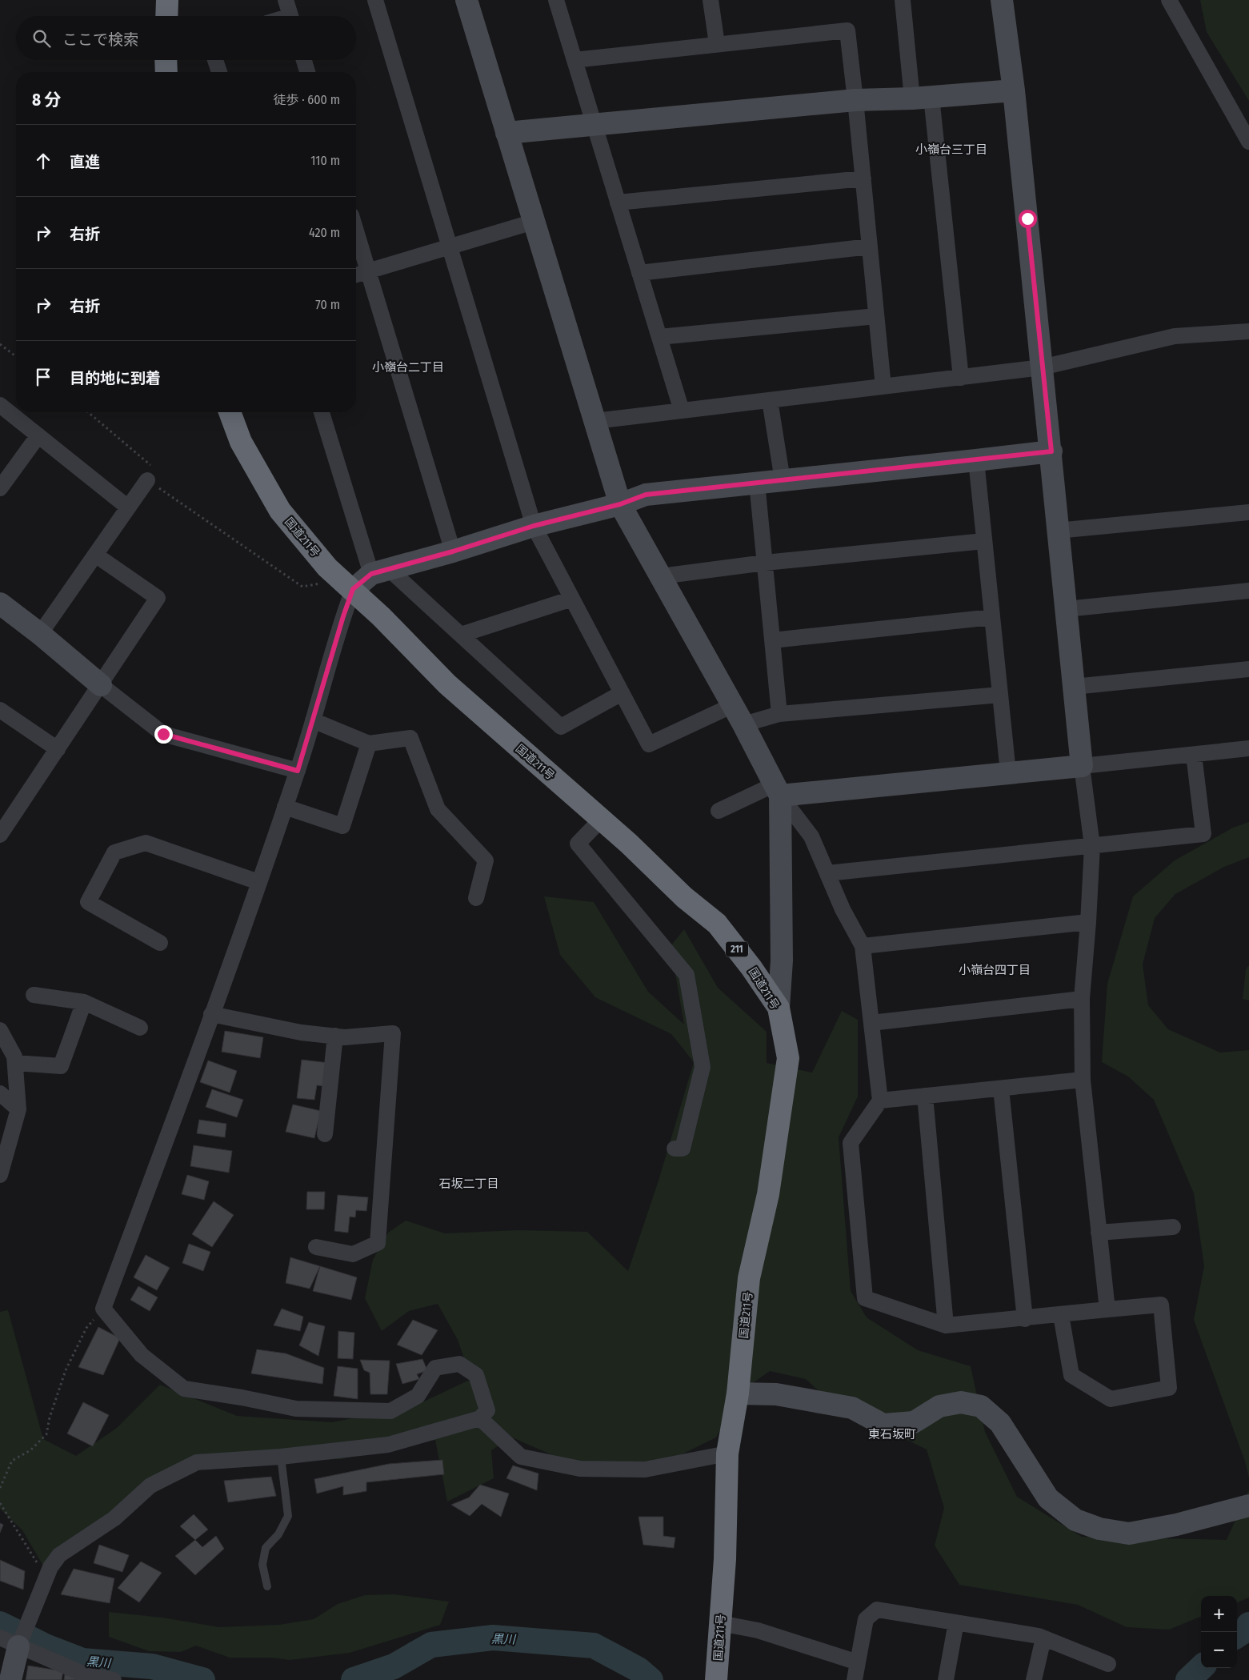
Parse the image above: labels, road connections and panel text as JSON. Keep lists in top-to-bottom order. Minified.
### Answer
{"streets":{"highway":["国道211号","211"]},"districts":["小嶺台三丁目","小嶺台二丁目","小嶺台四丁目","石坂二丁目","東石坂町"],"water":["黒川"],"page":{"search":"ここで検索","heading":["8 分","徒歩 · 600 m"],"list":[["直進","110 m"],["右折","420 m"],["右折","70 m"],"目的地に到着"],"map_buttons":["+","−"]}}
